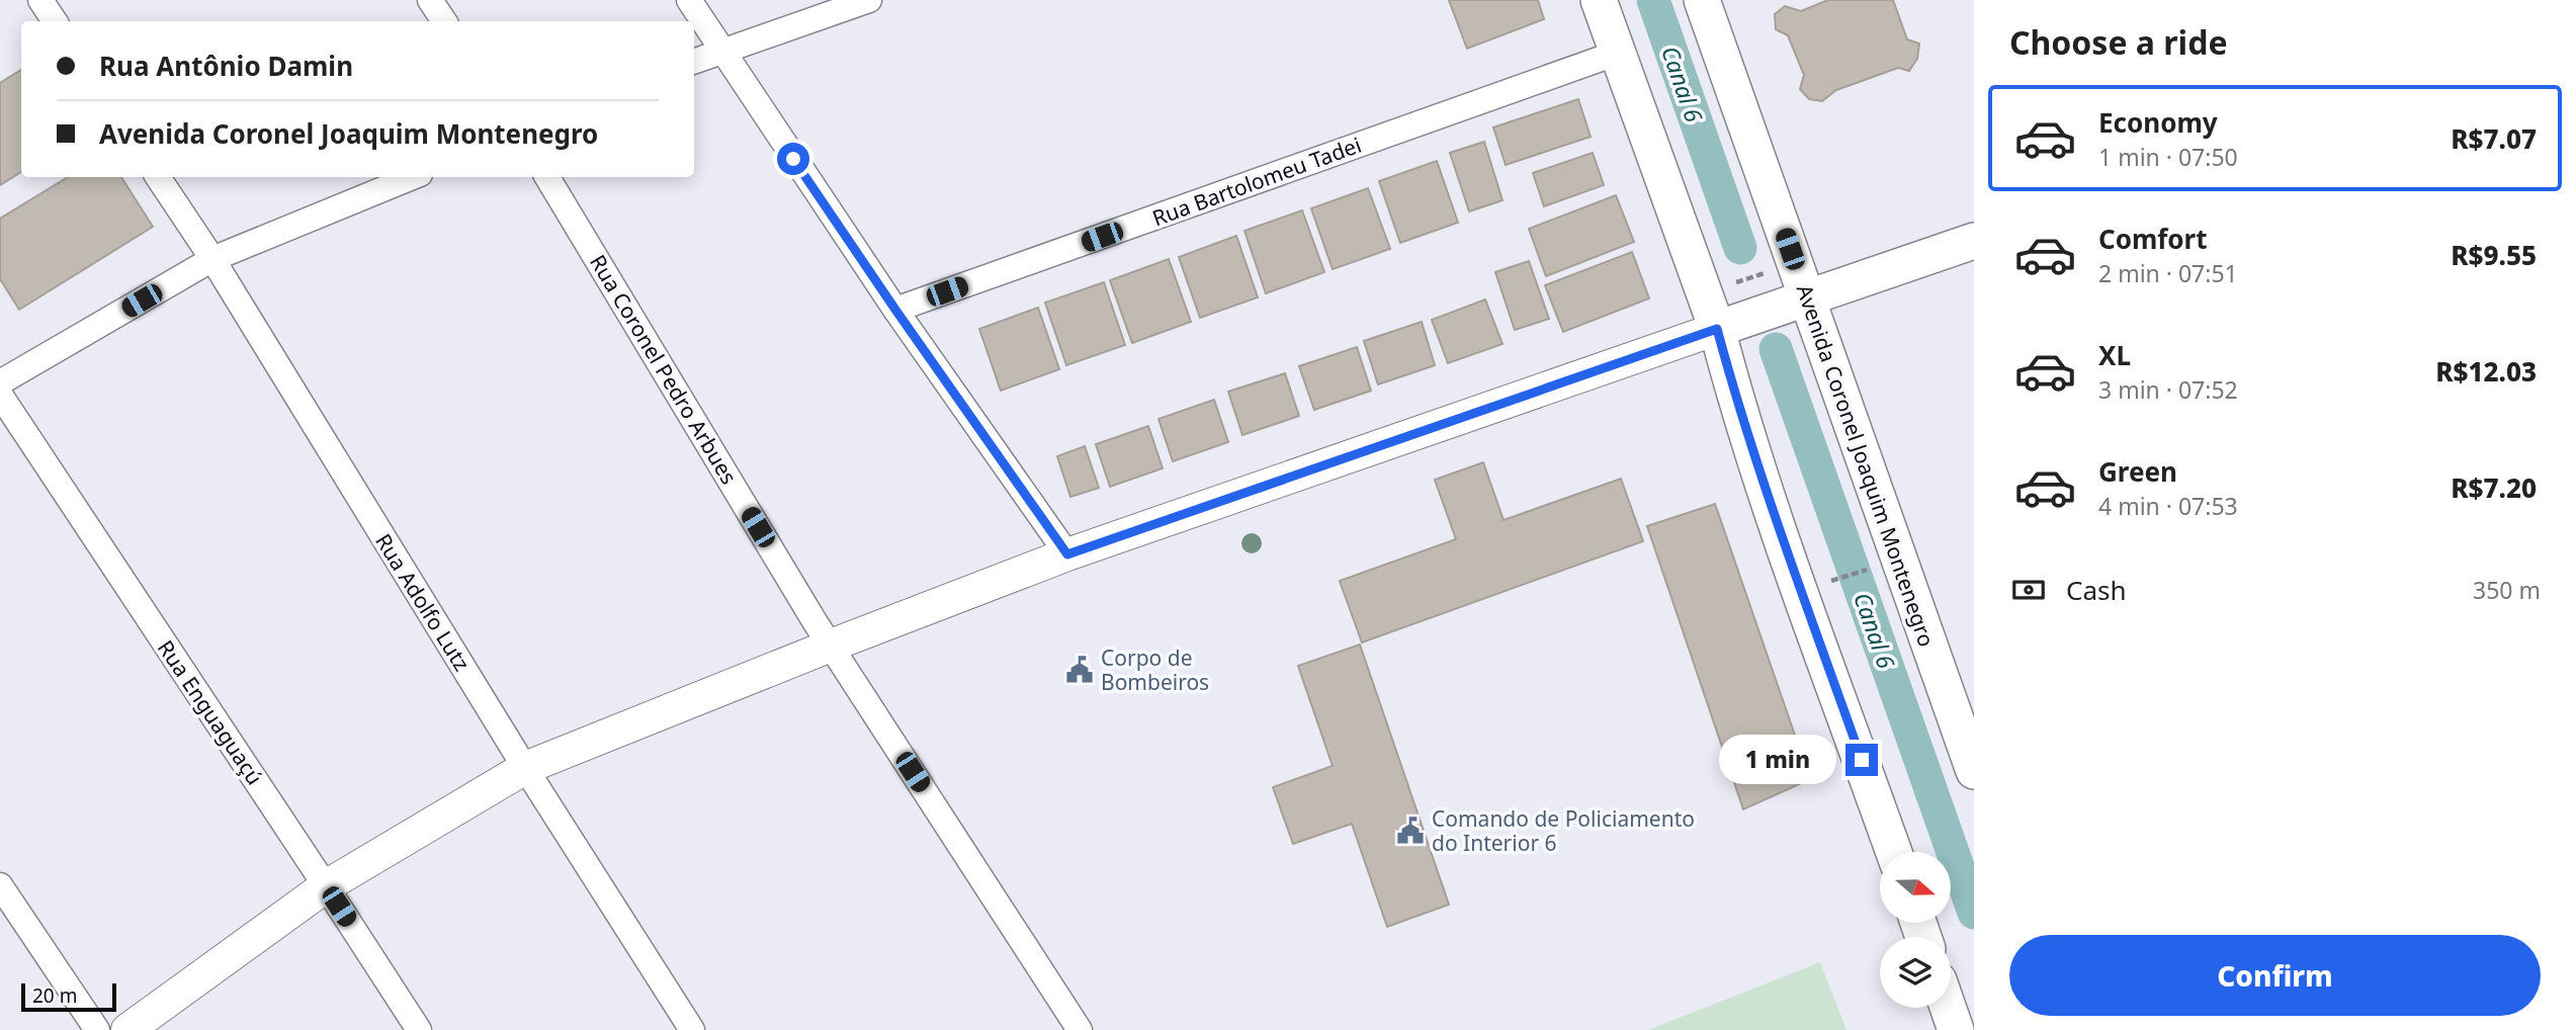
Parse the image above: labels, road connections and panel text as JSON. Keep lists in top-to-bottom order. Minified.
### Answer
{"streets":{"main road":["Avenida Coronel Joaquim Montenegro"],"street":["Rua Bartolomeu Tadei","Rua Coronel Pedro Arbues","Rua Adolfo Lutz","Rua Enguaguaçú"]},"water":["Canal 6"],"places":{"public building":["Corpo de Bombeiros","Comando de Policiamento do Interior 6"]},"scale_bar":"20 m","north":"right","page":{"heading":"Choose a ride","banner":["Rua Antônio Damin","Avenida Coronel Joaquim Montenegro"],"list":[{"name":"Economy","note":"1 min · 07:50","value":"R$7.07"},{"name":"Comfort","note":"2 min · 07:51","value":"R$9.55"},{"name":"XL","note":"3 min · 07:52","value":"R$12.03"},{"name":"Green","note":"4 min · 07:53","value":"R$7.20"}],"pay":["Cash","350 m"],"bubble":"1 min","buttons":"Confirm","scale":"20 m"}}
